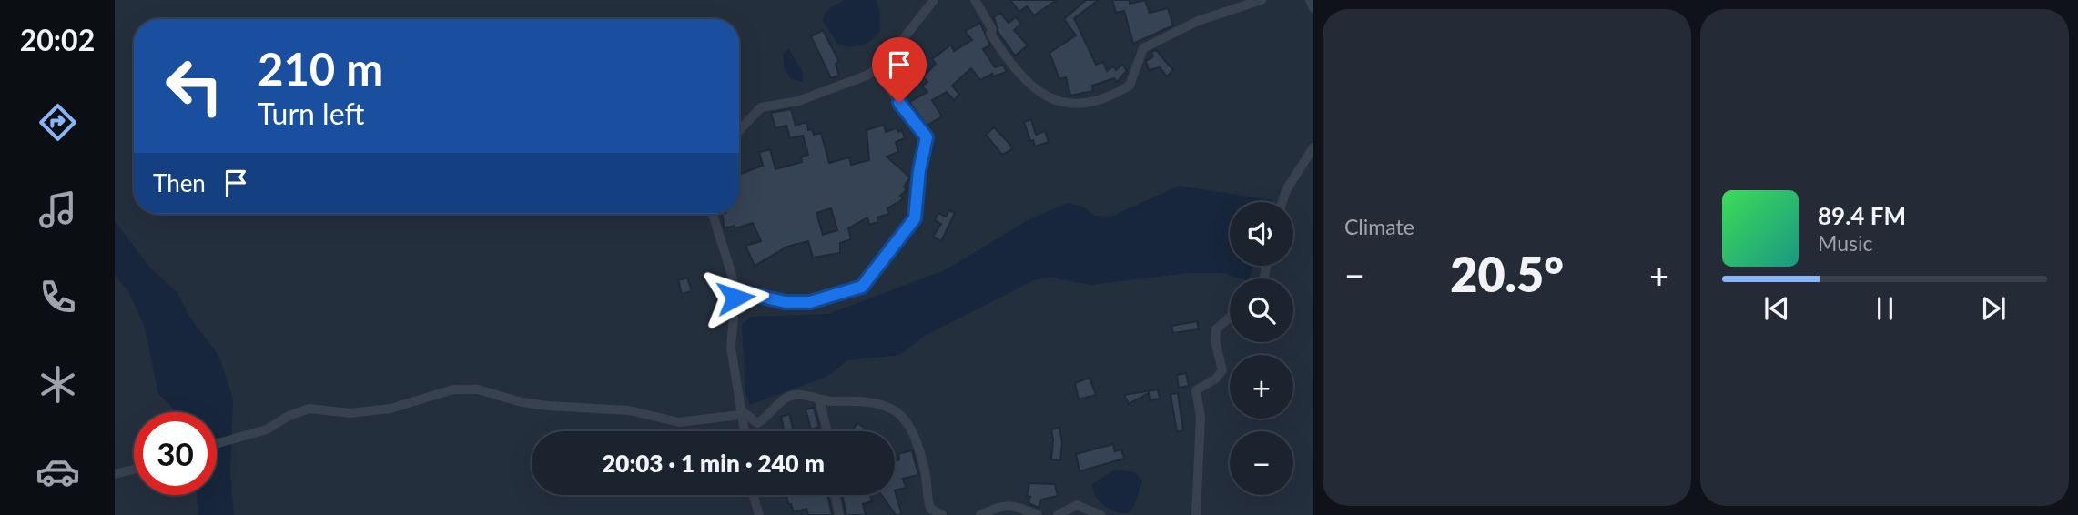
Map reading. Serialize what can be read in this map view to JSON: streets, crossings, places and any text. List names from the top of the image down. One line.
{"page":{"tabs":"20:02","tile":"Climate","turn":["210 m","Turn left"],"then":"Then","song":["89.4 FM","Music"],"map_buttons":["+","−"],"heat":["−","20.5°","+"],"limit":"30","trip":"20:03 · 1 min · 240 m"}}
